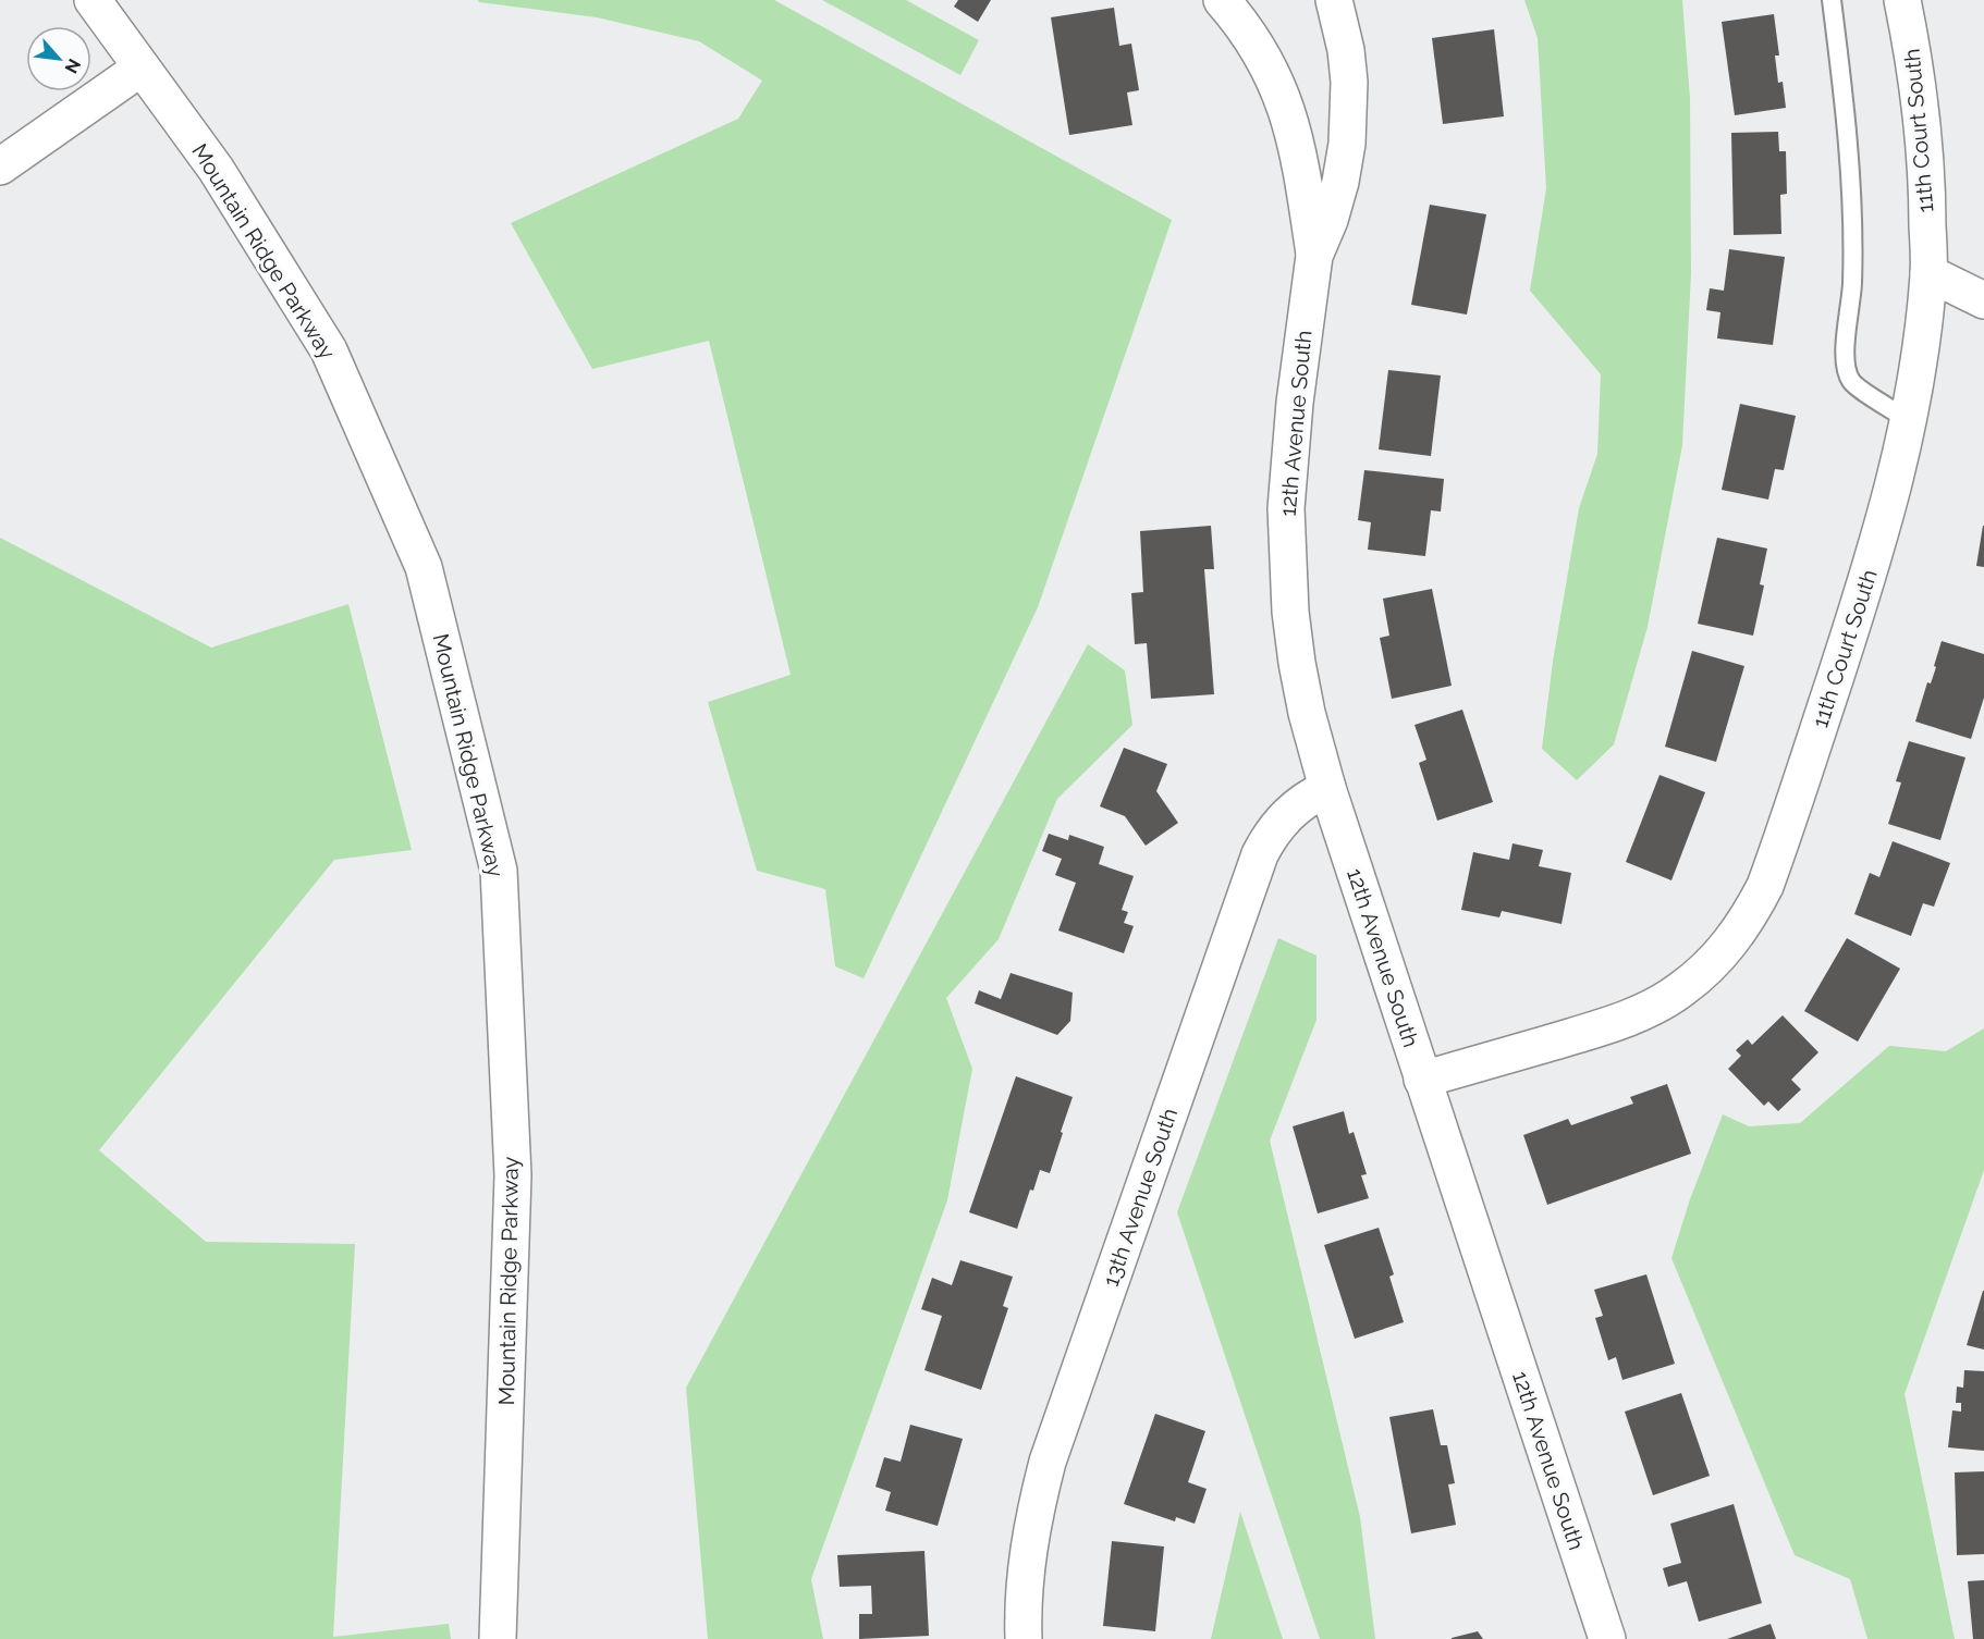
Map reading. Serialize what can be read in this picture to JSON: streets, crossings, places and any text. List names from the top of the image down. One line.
{"streets":{"street":["11th Court South","Mountain Ridge Parkway","12th Avenue South","13th Avenue South"]},"crossings":[["11th Court South","12th Avenue South"],["12th Avenue South","13th Avenue South"]],"north":"bottom right"}
